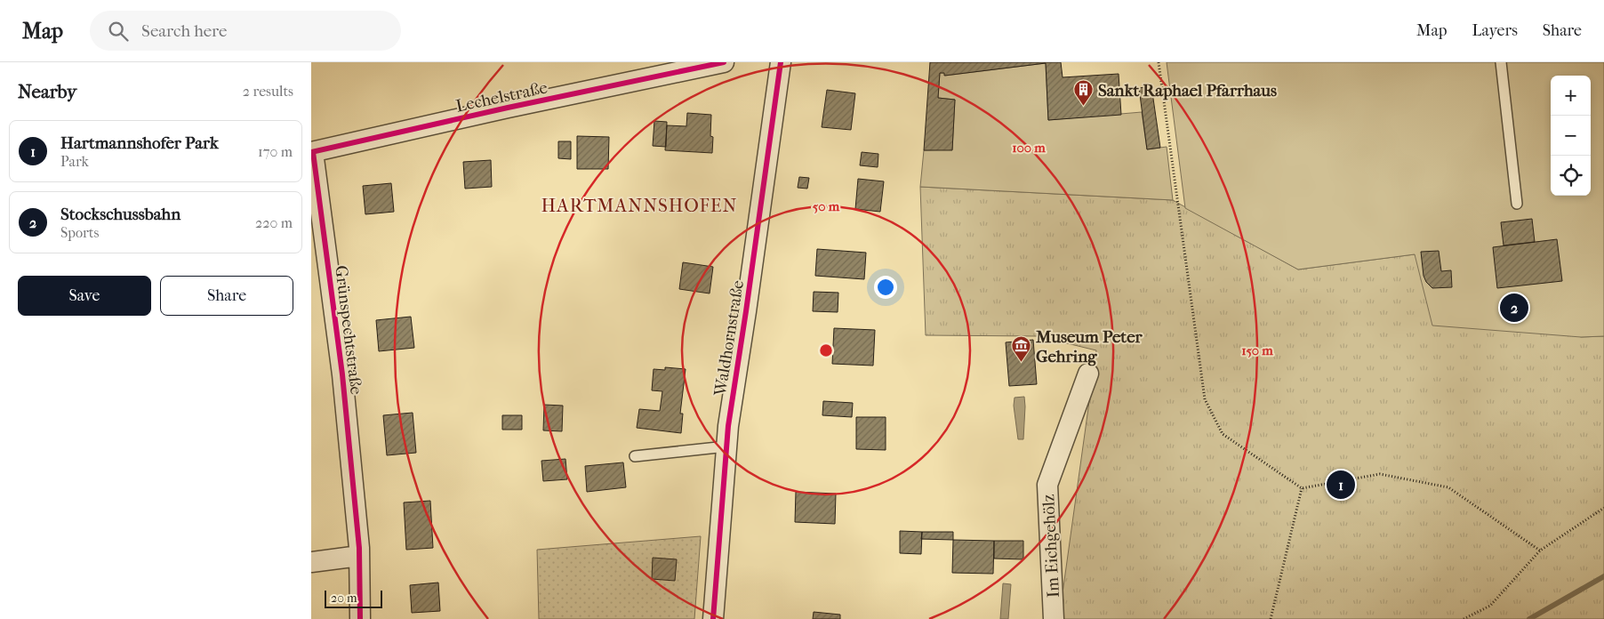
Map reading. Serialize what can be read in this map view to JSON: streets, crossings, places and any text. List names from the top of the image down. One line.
{"streets":{"street":["Lechelstraße","Grünspechtstraße","Waldhornstraße","Im Eichgehölz"]},"crossings":[["Lechelstraße","Grünspechtstraße"]],"districts":["HARTMANNSHOFEN"],"places":{"building":["Sankt Raphael Pfarrhaus"],"museum":["Museum Peter Gehring"]},"scale_bar":"20 m","page":{"header":"Map","search":"Search here","nav":["Map","Layers","Share"],"heading":["Nearby","2 results"],"map_buttons":["+","−"],"list":[{"mark":"1","name":"Hartmannshofer Park","note":"Park","value":"170 m"},{"mark":"2","name":"Stockschussbahn","note":"Sports","value":"220 m"}],"buttons":["Save","Share"],"pins":["2","1"],"scale":"20 m"},"rings":["100 m","50 m","150 m"]}
